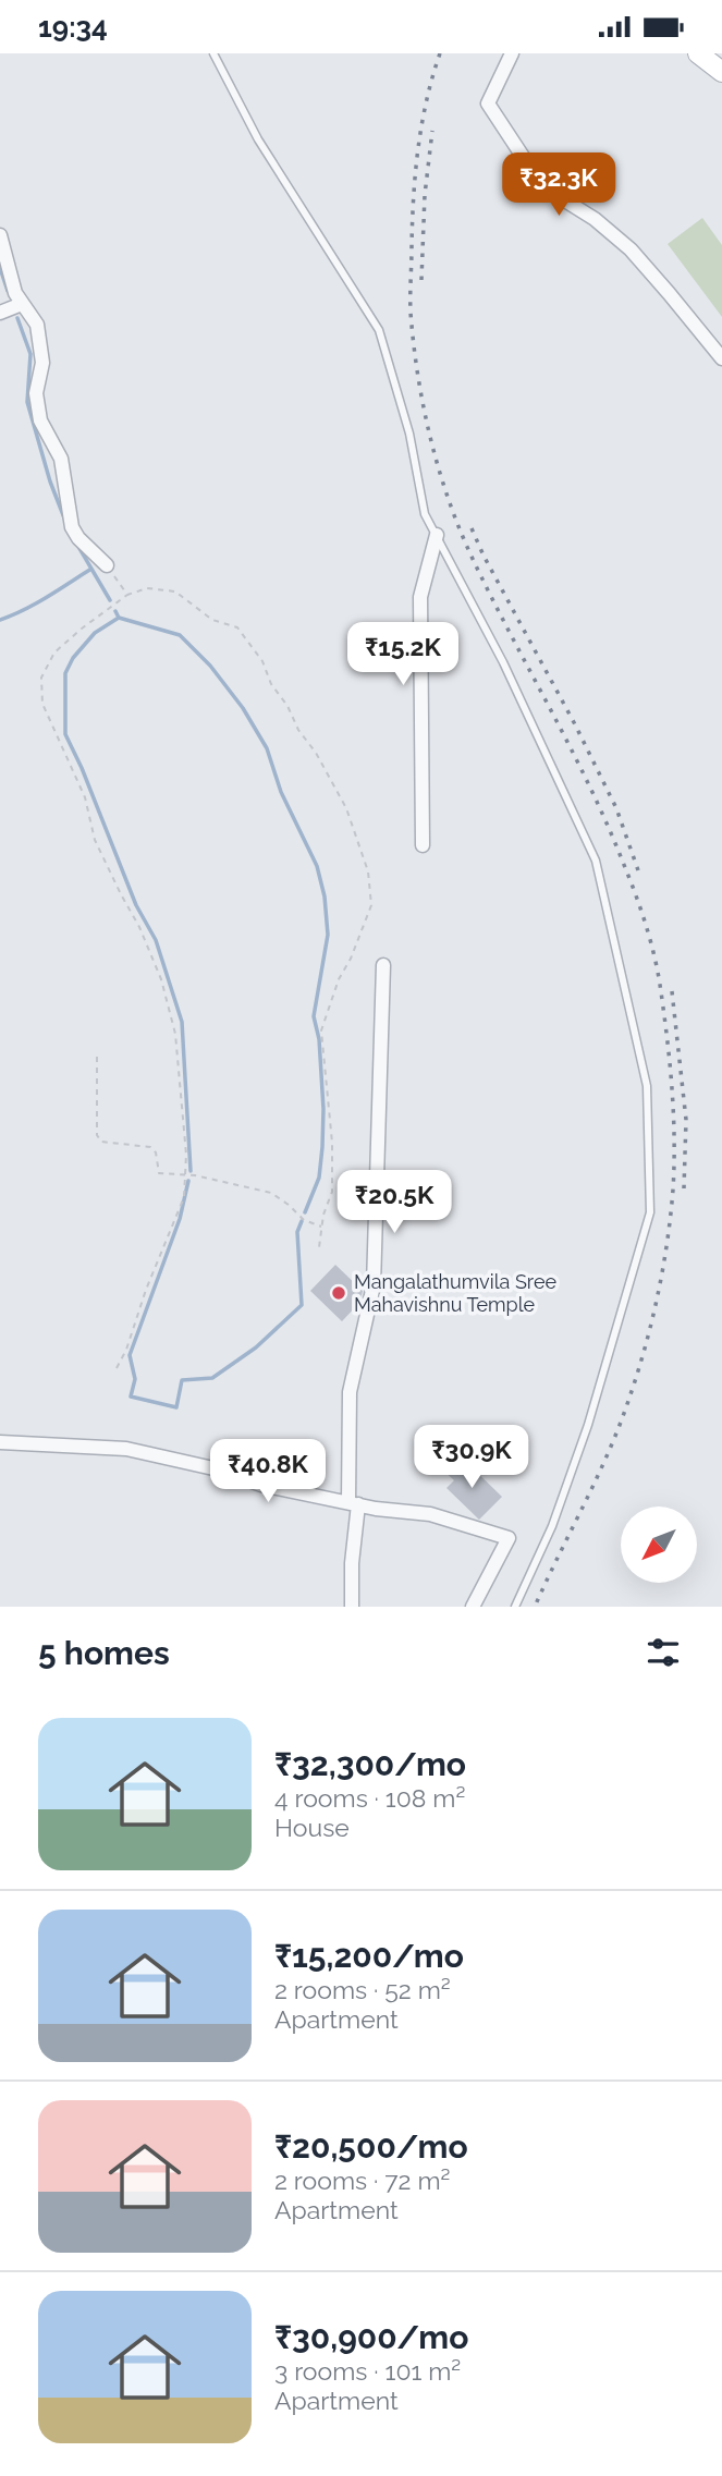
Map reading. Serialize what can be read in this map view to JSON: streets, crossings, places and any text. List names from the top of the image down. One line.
{"places":["Mangalathumvila Sree Mahavishnu Temple"],"north":"bottom left","page":{"status":"19:34","price":["₹32.3K","₹15.2K","₹20.5K","₹30.9K","₹40.8K"],"heading":"5 homes","list":[{"name":"₹32,300/mo","note":"4 rooms · 108 m² · House"},{"name":"₹15,200/mo","note":"2 rooms · 52 m² · Apartment"},{"name":"₹20,500/mo","note":"2 rooms · 72 m² · Apartment"},{"name":"₹30,900/mo","note":"3 rooms · 101 m² · Apartment"}]}}
